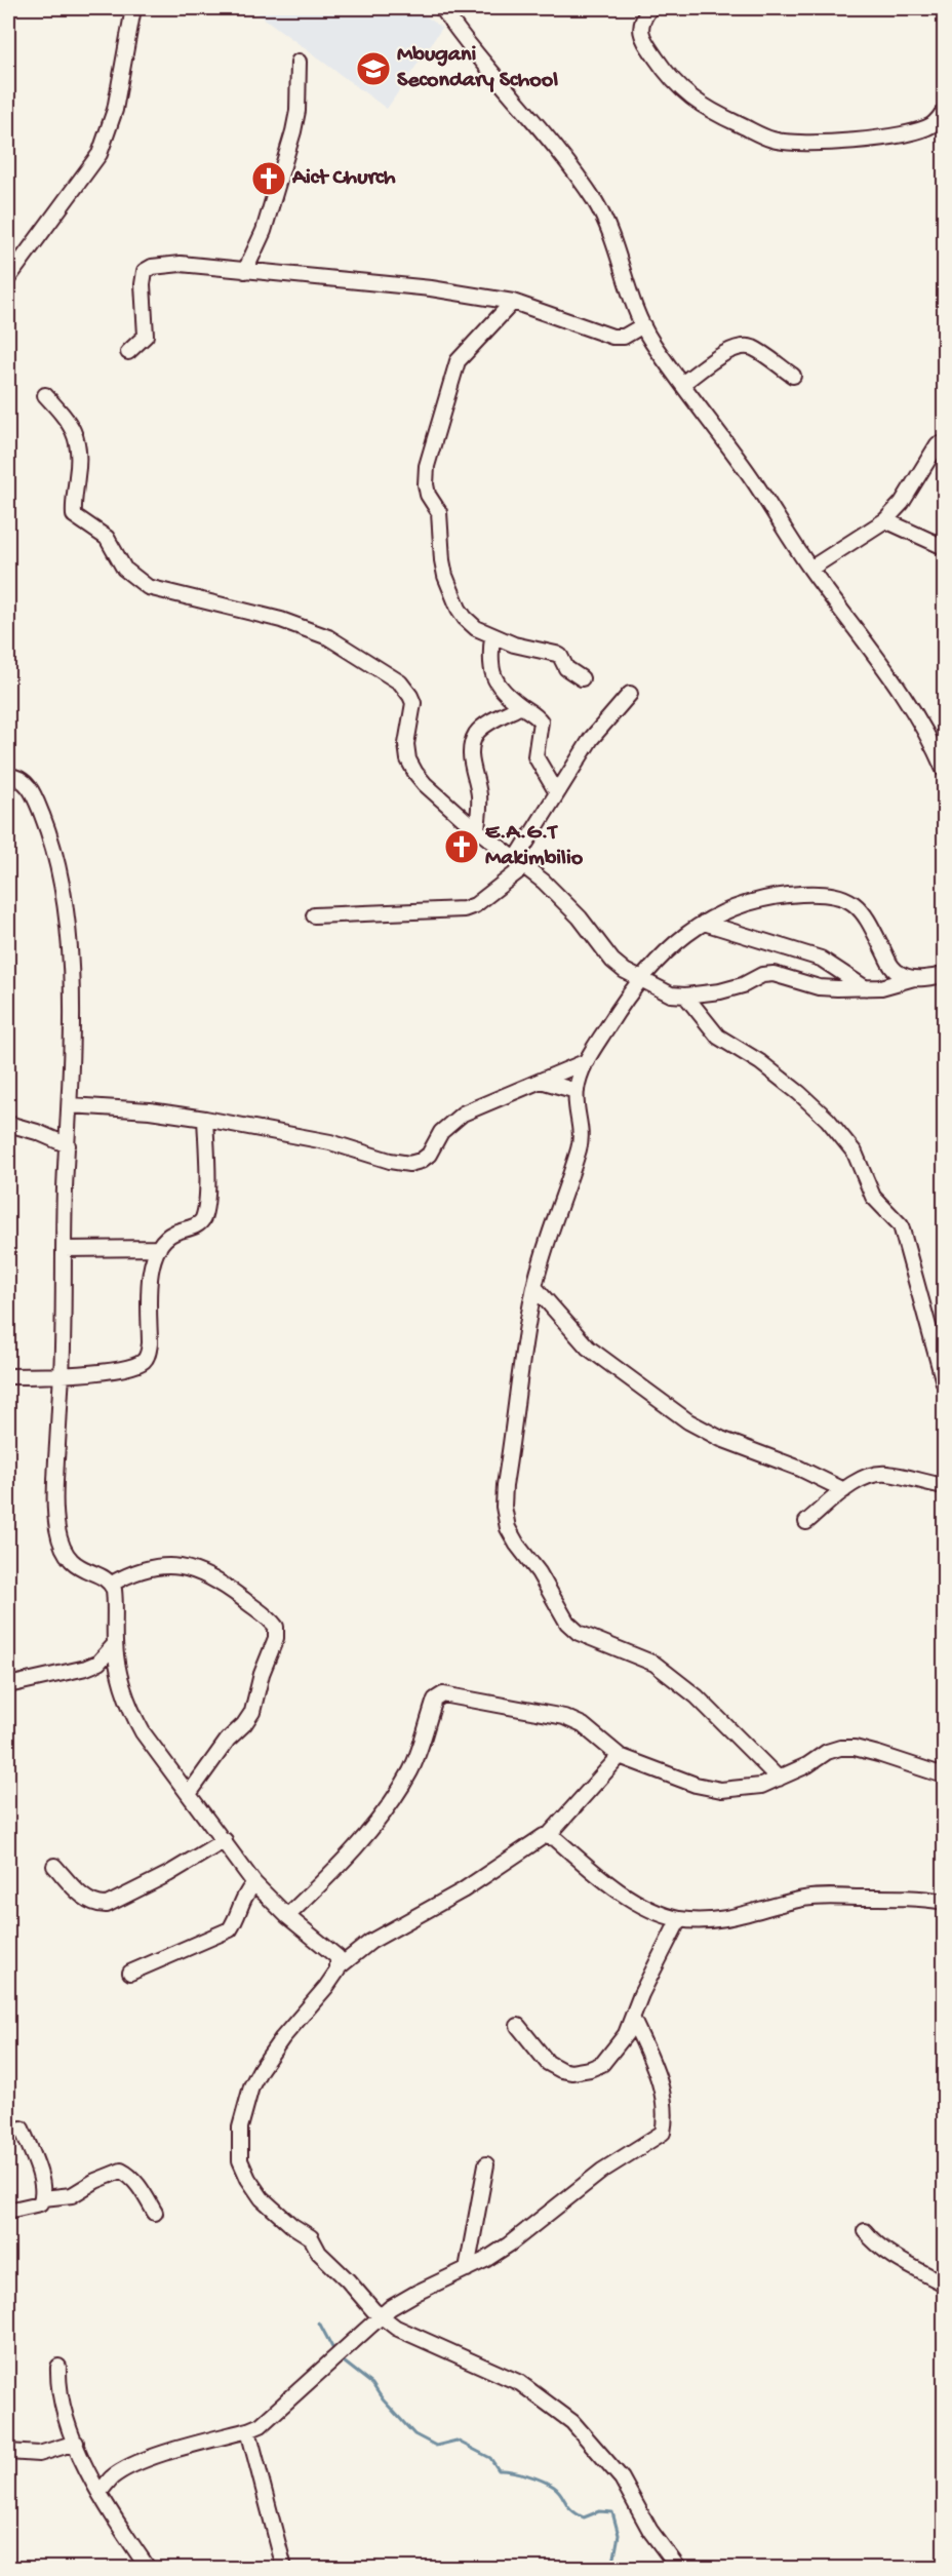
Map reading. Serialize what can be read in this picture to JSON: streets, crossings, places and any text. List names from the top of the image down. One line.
{"places":{"school or university":["Mbugani Secondary School"],"church":["Aict Church","E.A.G.T Makimbilio"]}}
